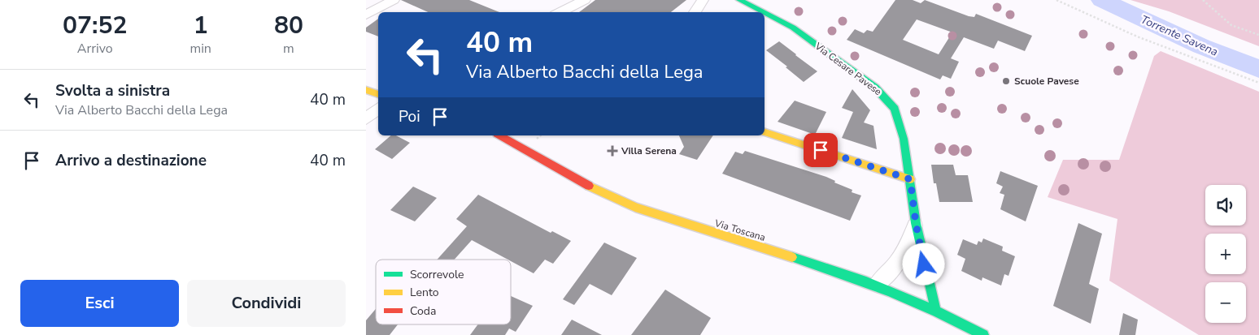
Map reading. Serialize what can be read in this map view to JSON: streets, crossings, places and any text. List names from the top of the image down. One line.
{"streets":{"street":["Via Cesare Pavese","Via Toscana"]},"crossings":[["Via Cesare Pavese","Via Toscana"]],"water":["Torrente Savena"],"places":{"other":["Scuole Pavese"],"health":["Villa Serena"]},"legend":["Scorrevole","Lento","Coda"],"page":{"eta":["07:52","Arrivo","1","min","80","m"],"turn":["40 m","Via Alberto Bacchi della Lega"],"list":[{"name":"Svolta a sinistra","note":"Via Alberto Bacchi della Lega","value":"40 m"},{"name":"Arrivo a destinazione","value":"40 m"}],"then":"Poi","map_buttons":["+","−"],"buttons":["Esci","Condividi"]}}
